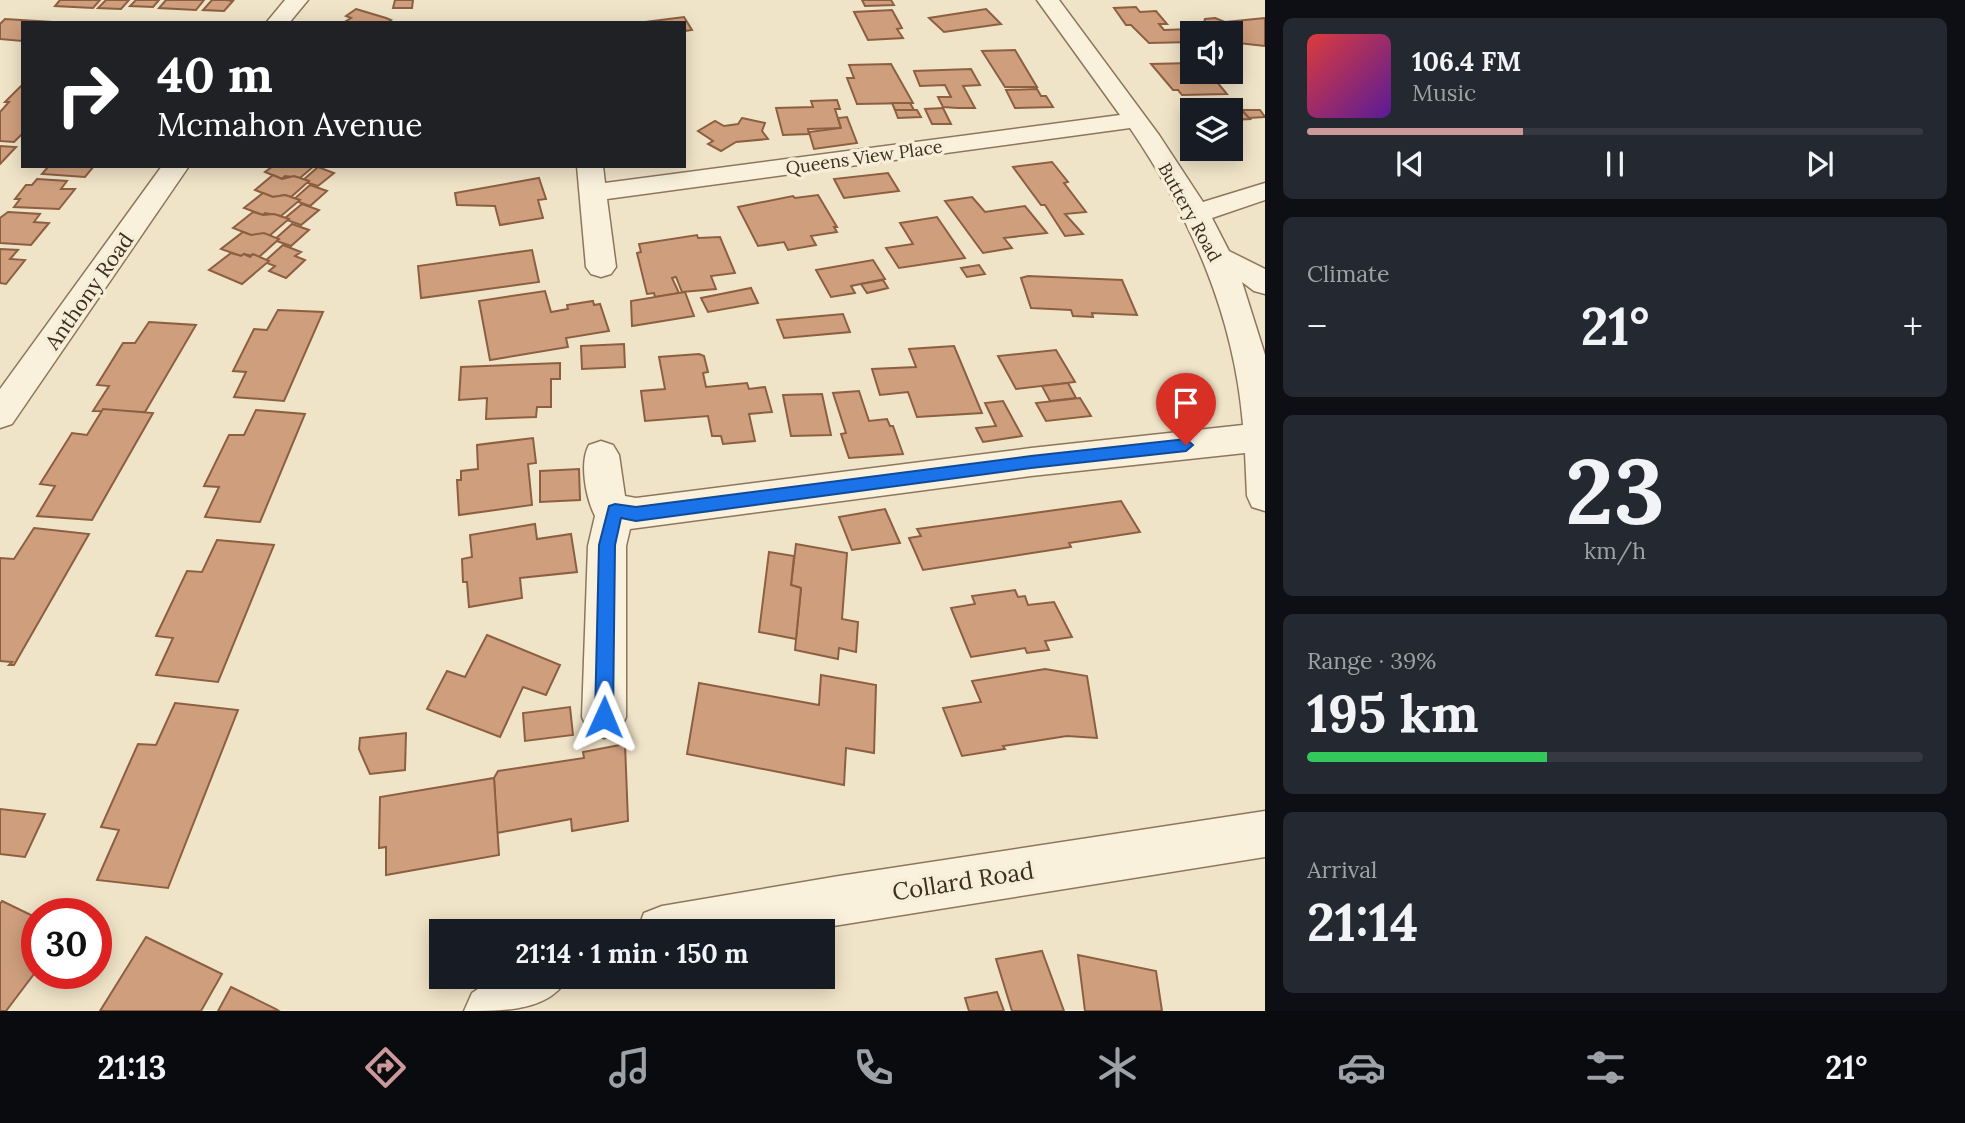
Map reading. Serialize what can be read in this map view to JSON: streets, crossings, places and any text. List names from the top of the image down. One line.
{"streets":{"street":["Queens View Place","Buttery Road","Anthony Road","Collard Road"]},"crossings":[["Queens View Place","Buttery Road"]],"page":{"turn":["40 m","Mcmahon Avenue"],"song":["106.4 FM","Music"],"tile":["Climate",["23","km/h"],["Range · 39%","195 km"],["Arrival","21:14"]],"heat":["−","21°","+"],"limit":"30","trip":"21:14 · 1 min · 150 m","tabs":["21:13","21°"]}}
